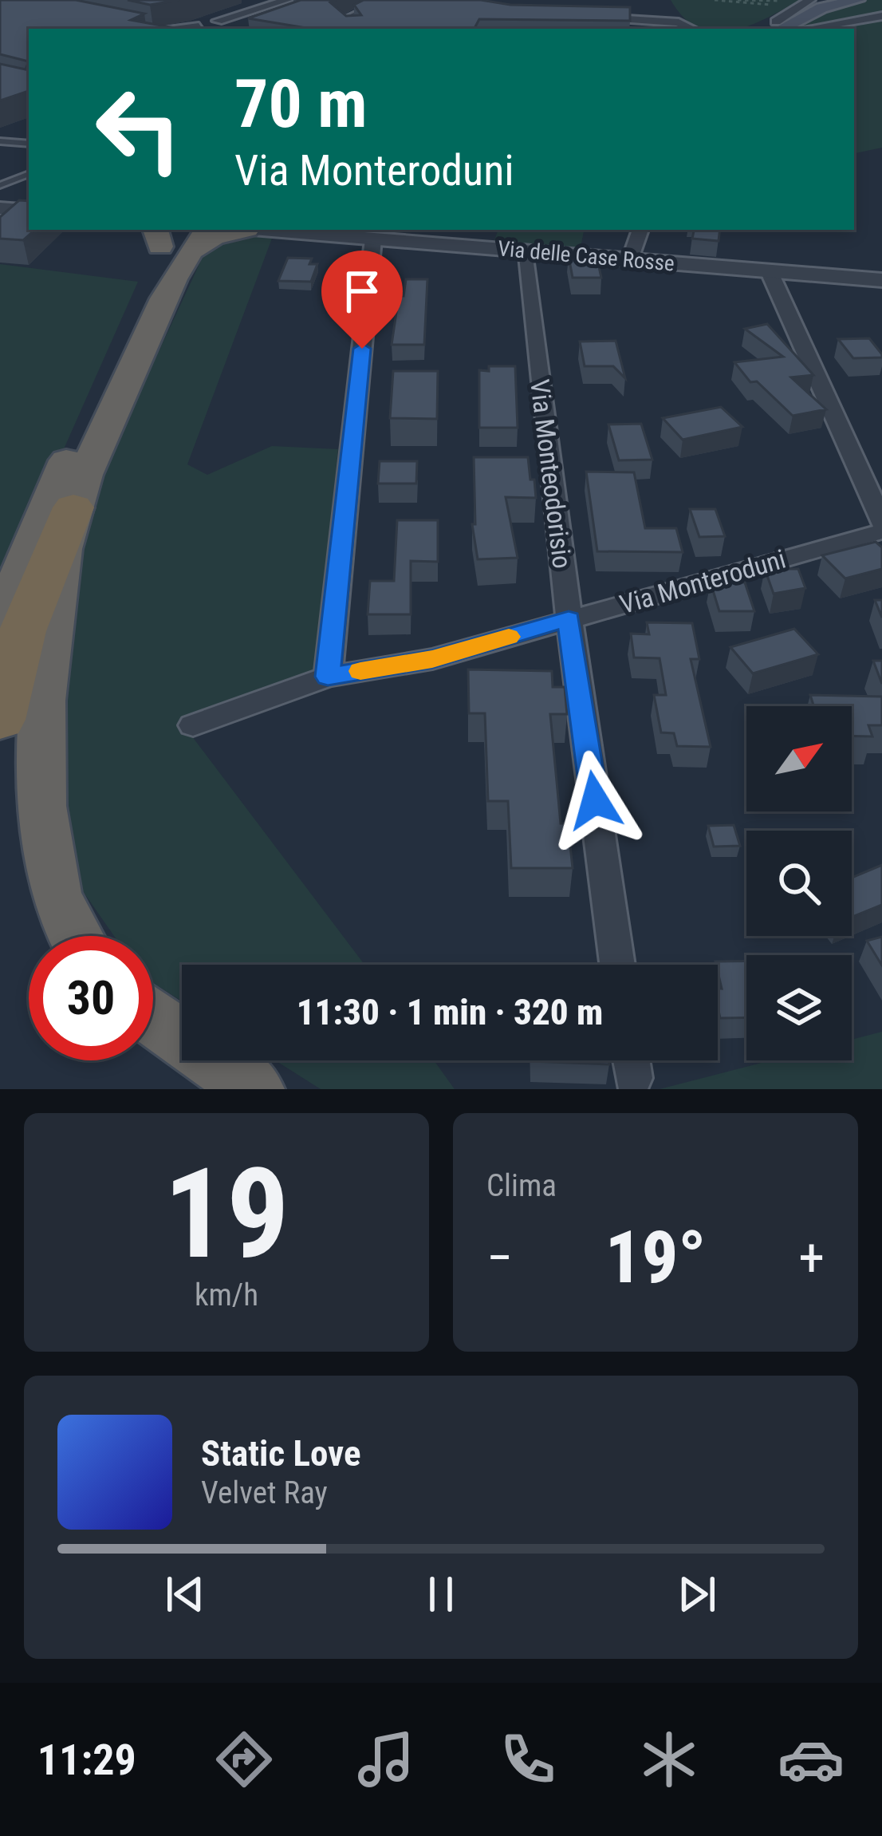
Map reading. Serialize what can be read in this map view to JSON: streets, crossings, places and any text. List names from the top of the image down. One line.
{"streets":{"street":["Via delle Case Rosse","Via Monteodorisio","Via Monteroduni"]},"crossings":[["Via delle Case Rosse","Via Monteodorisio"],["Via Monteodorisio","Via Monteroduni"]],"north":"top right","page":{"turn":["70 m","Via Monteroduni"],"limit":"30","trip":"11:30 · 1 min · 320 m","tile":[["19","km/h"],"Clima"],"heat":["−","19°","+"],"song":["Static Love","Velvet Ray"],"tabs":"11:29"}}
